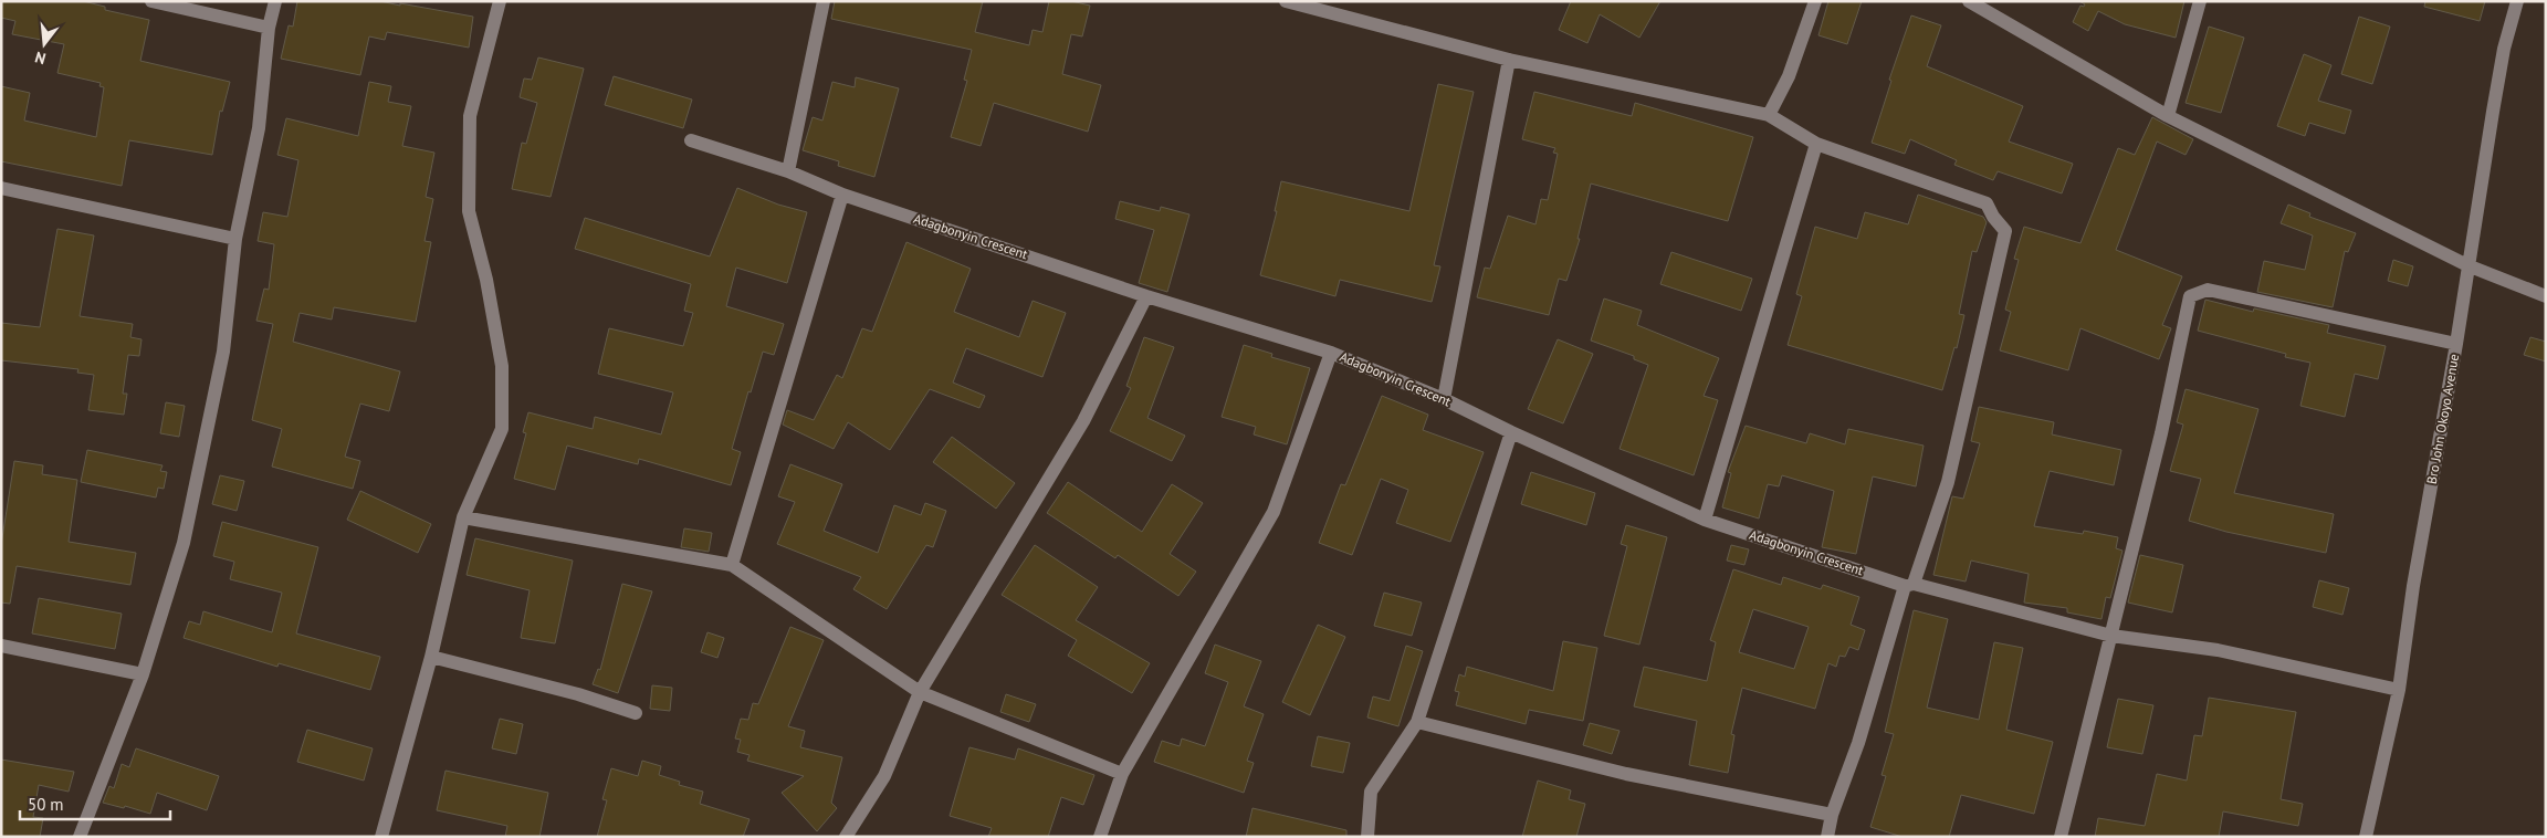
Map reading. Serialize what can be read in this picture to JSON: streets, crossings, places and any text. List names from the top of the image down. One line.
{"streets":{"street":["Adagbonyin Crescent","Bro John Okoyo Avenue"]},"crossings":[["Adagbonyin Crescent","Bro John Okoyo Avenue"]],"scale_bar":"50 m","north":"bottom"}
